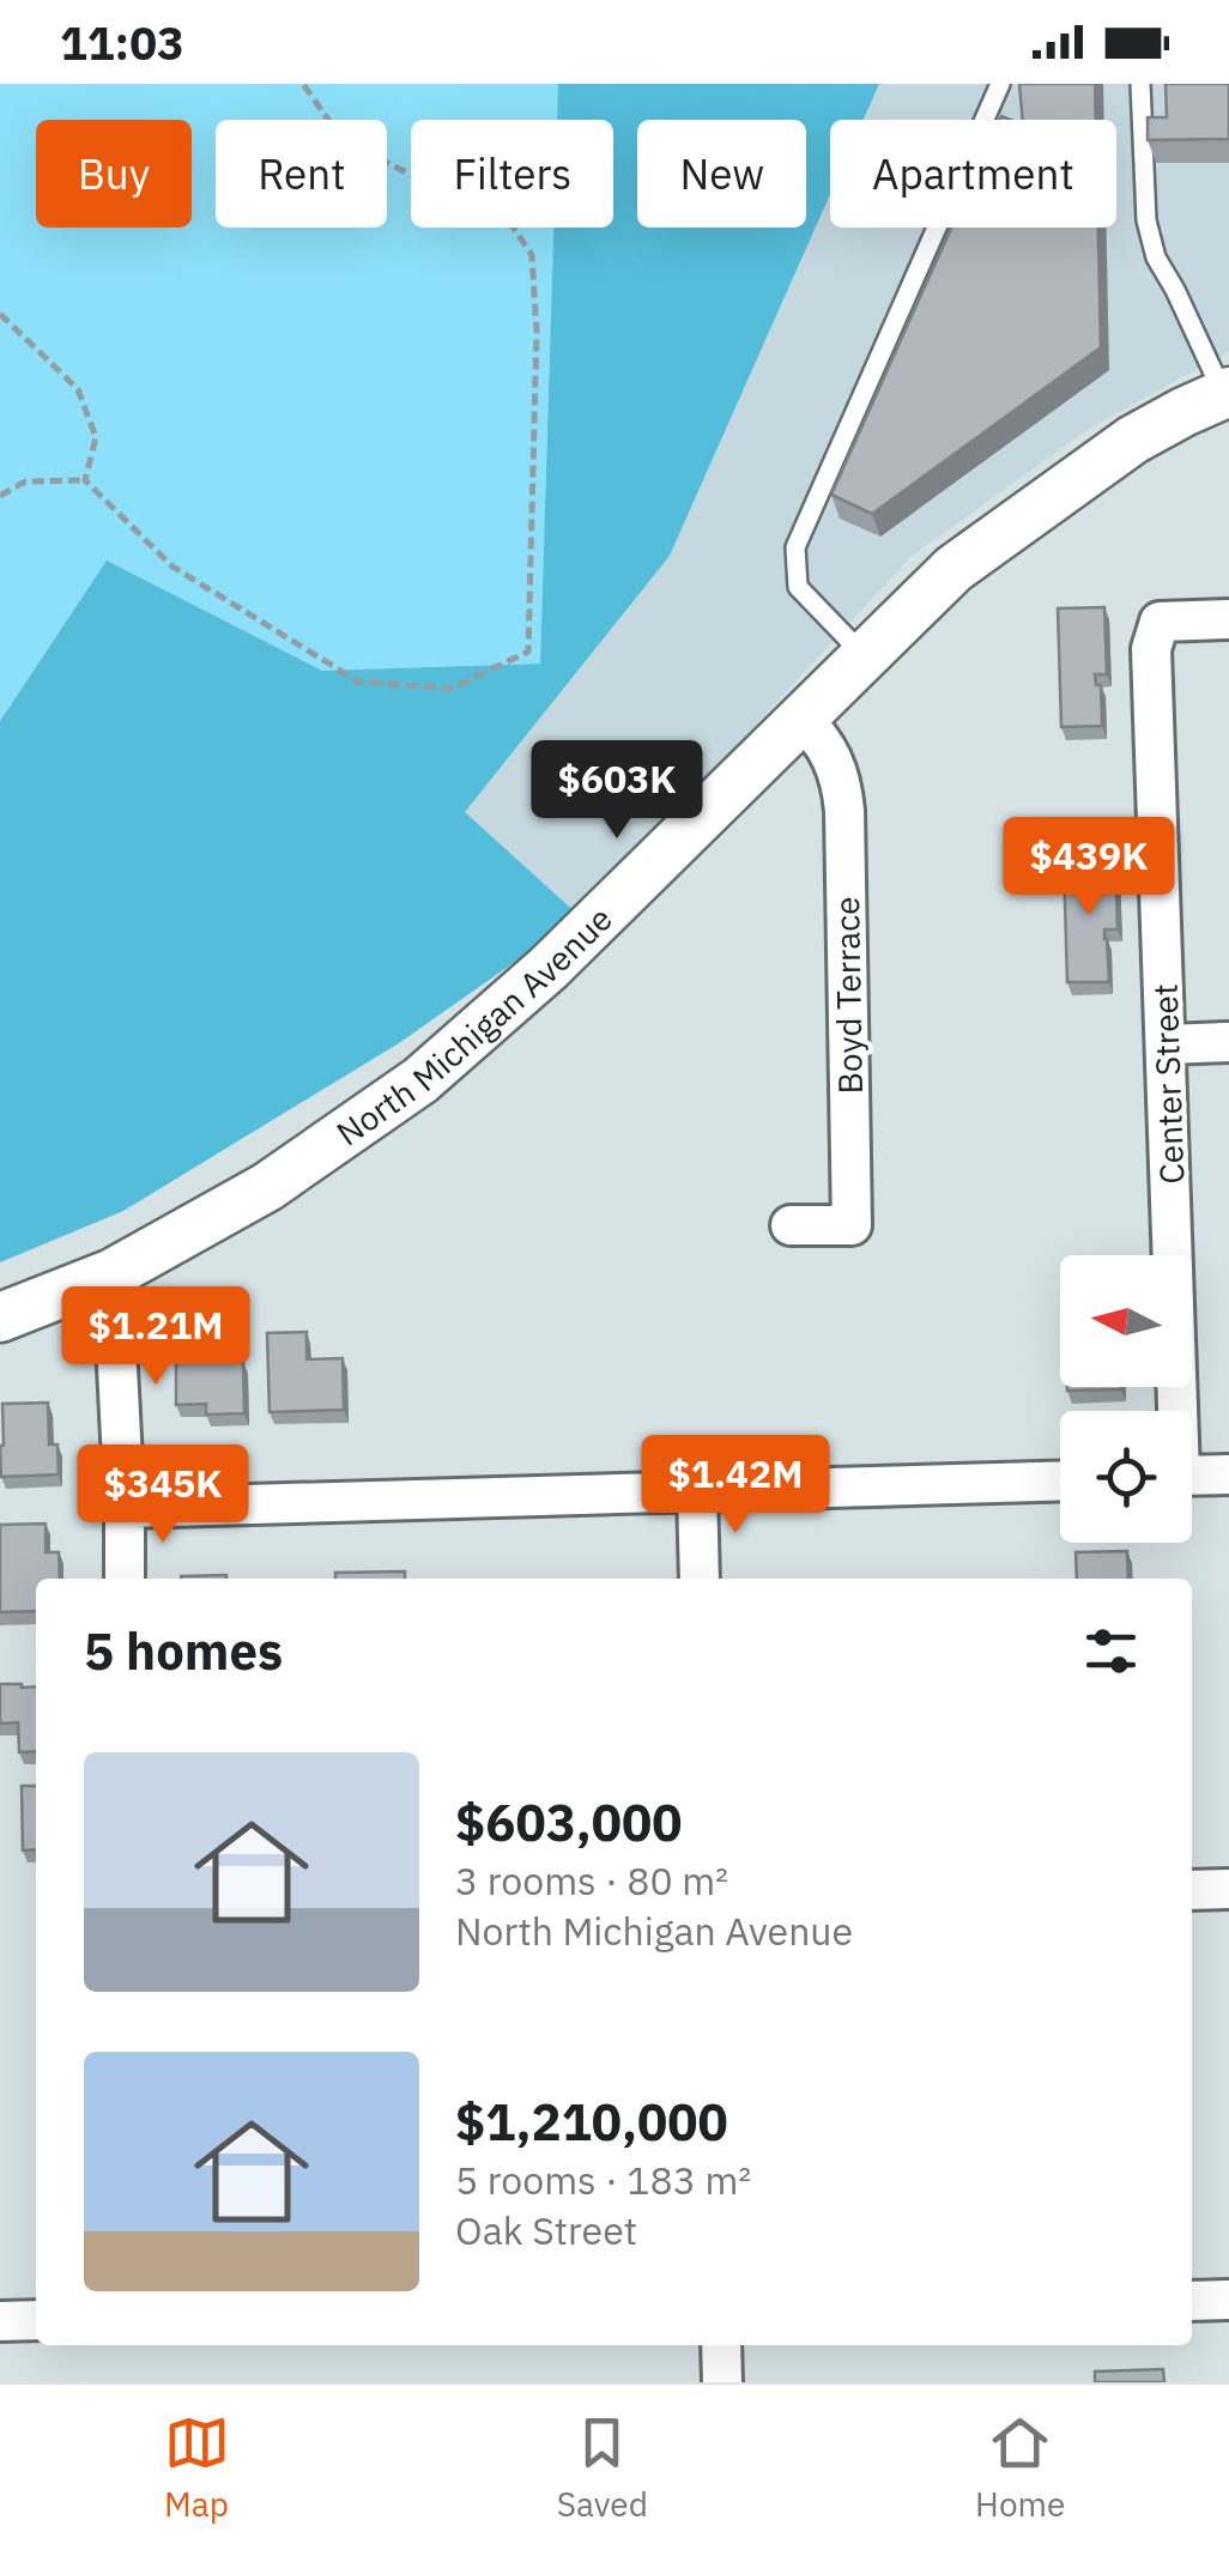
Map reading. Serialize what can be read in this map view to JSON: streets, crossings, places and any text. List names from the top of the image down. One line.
{"streets":{"street":["Boyd Terrace","North Michigan Avenue","Center Street"]},"crossings":[["Boyd Terrace","North Michigan Avenue"]],"north":"left","page":{"status":"11:03","chip":["Buy","Rent","Filters","New","Apartment"],"price":["$603K","$439K","$1.21M","$1.42M","$345K"],"heading":"5 homes","list":[{"name":"$603,000","note":"3 rooms · 80 m² · North Michigan Avenue"},{"name":"$1,210,000","note":"5 rooms · 183 m² · Oak Street"}],"tabs":["Map","Saved","Home"]}}
